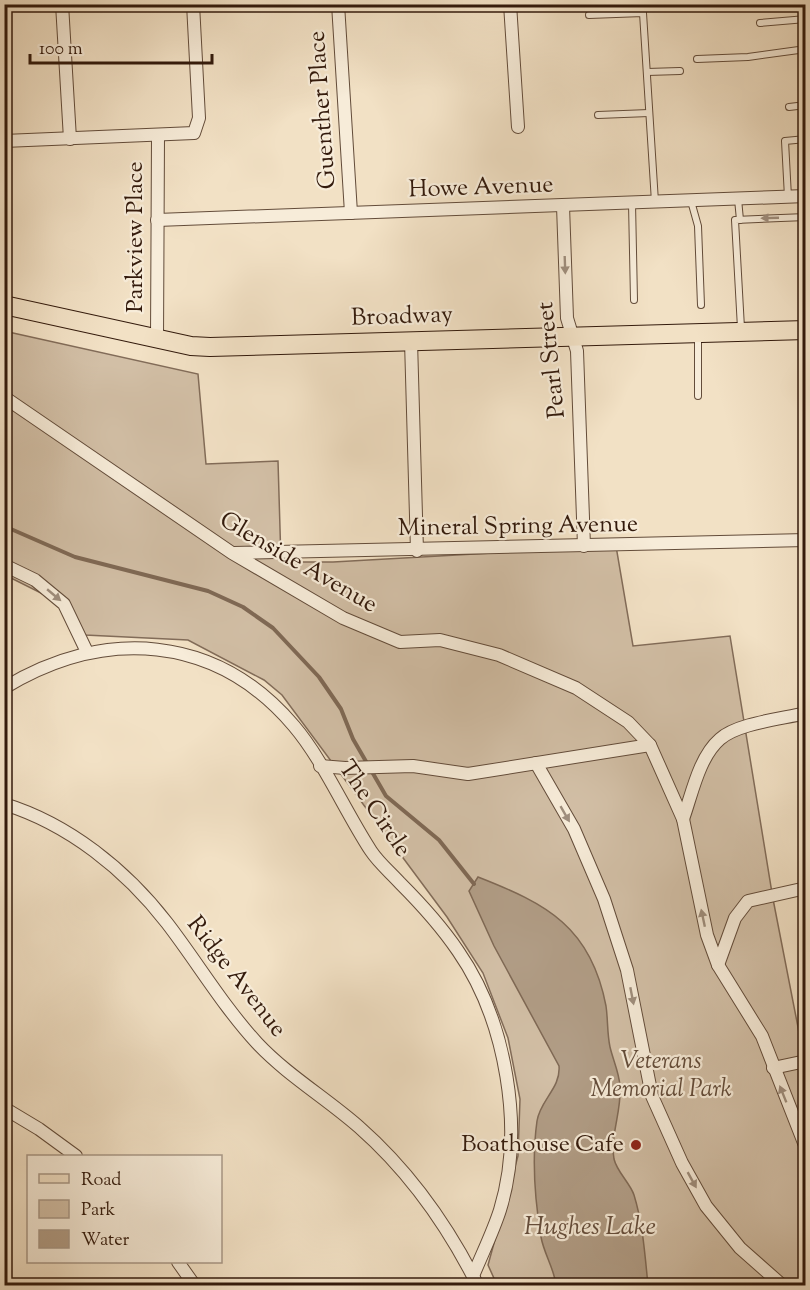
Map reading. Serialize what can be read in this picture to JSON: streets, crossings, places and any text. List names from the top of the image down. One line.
{"streets":{"main road":["Broadway"],"street":["Guenther Place","Howe Avenue","Parkview Place","Pearl Street","Mineral Spring Avenue","Glenside Avenue","The Circle","Ridge Avenue"]},"crossings":[["Guenther Place","Howe Avenue"],["Howe Avenue","Parkview Place"],["Howe Avenue","Pearl Street"],["Parkview Place","Broadway"],["Broadway","Pearl Street"],["Pearl Street","Mineral Spring Avenue"],["Mineral Spring Avenue","Glenside Avenue"],["The Circle","Ridge Avenue"]],"one_way":["Pearl Street"],"water":["Hughes Lake"],"parks":["Veterans Memorial Park"],"places":["Boathouse Cafe"],"legend":["Road","Park","Water"],"scale_bar":"100 m"}
